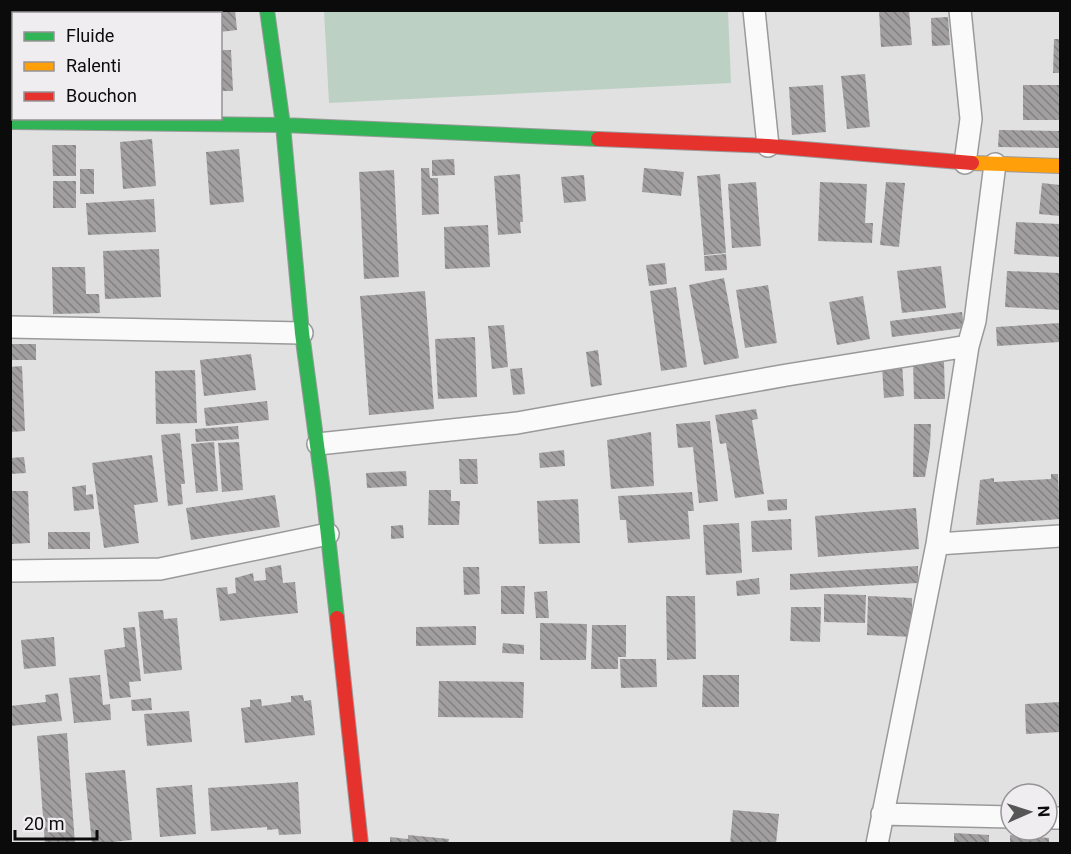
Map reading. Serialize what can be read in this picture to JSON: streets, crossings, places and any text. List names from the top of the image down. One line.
{"legend":["Fluide","Ralenti","Bouchon"],"scale_bar":"20 m","north":"right"}
